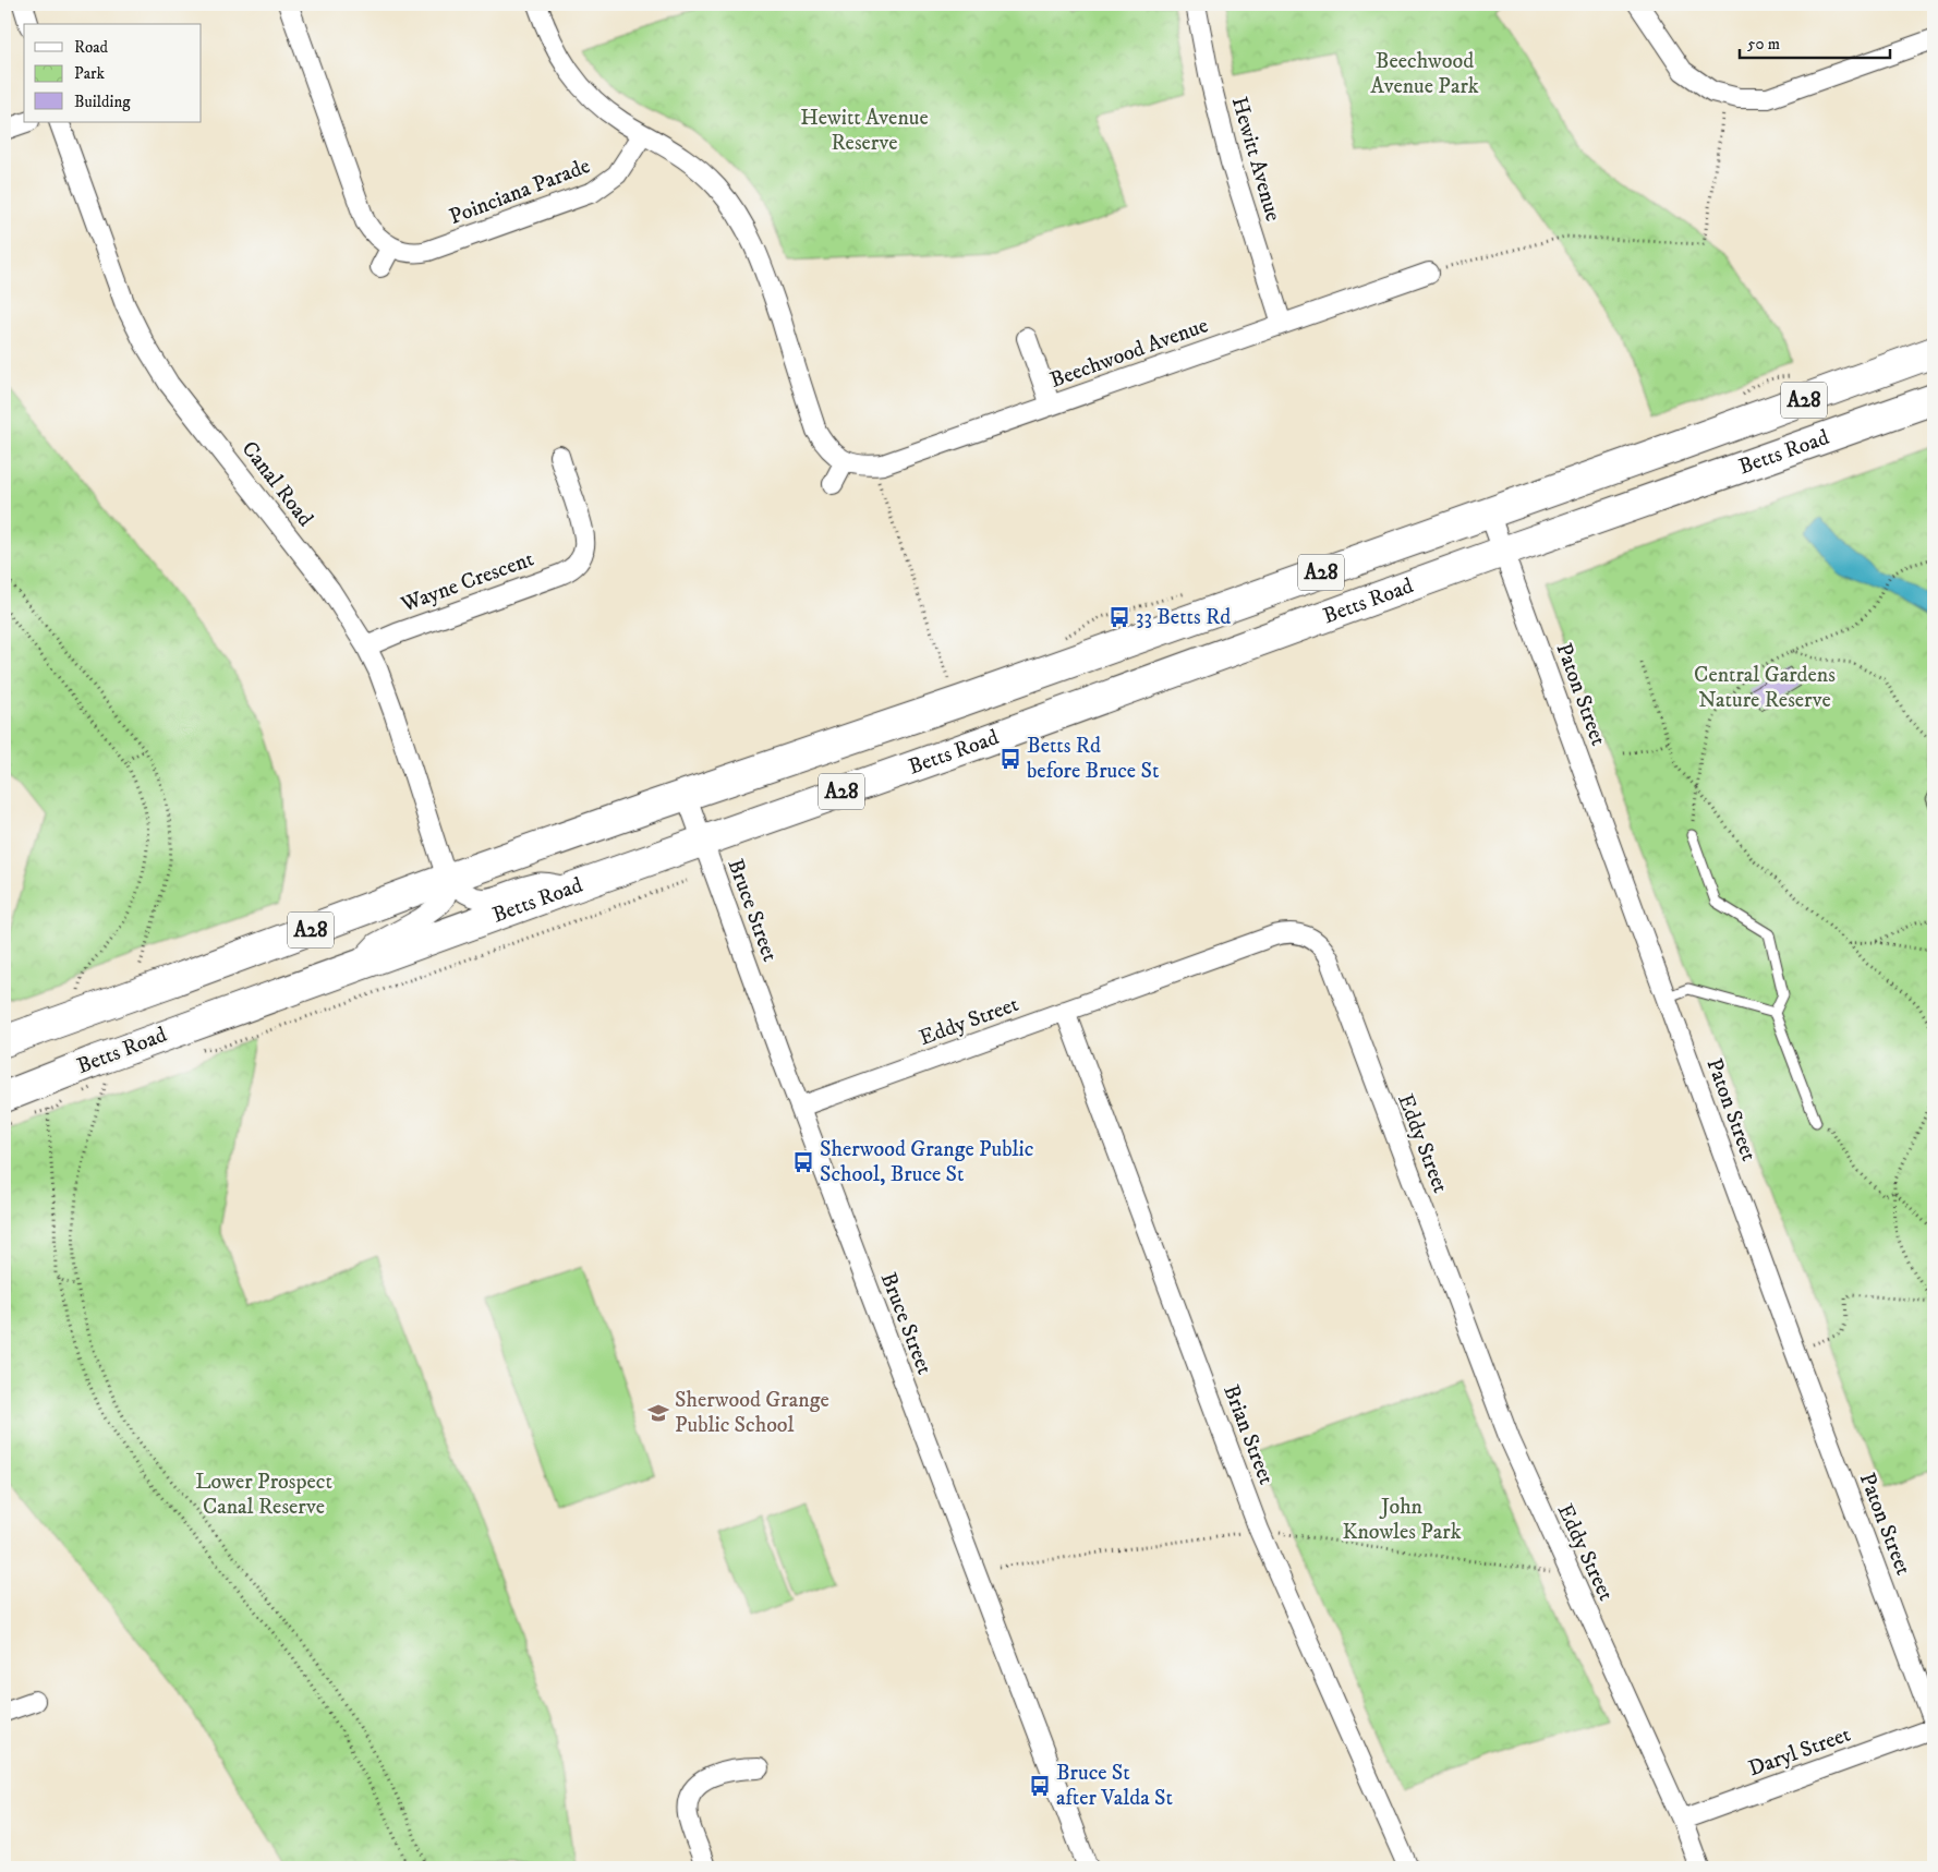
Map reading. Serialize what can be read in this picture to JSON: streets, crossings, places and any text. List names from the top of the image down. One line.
{"streets":{"highway":["A28","Betts Road"],"street":["Hewitt Avenue","Poinciana Parade","Beechwood Avenue","Canal Road","Wayne Crescent","Paton Street","Bruce Street","Eddy Street","Brian Street","Daryl Street"]},"crossings":[["Hewitt Avenue","Beechwood Avenue"],["Poinciana Parade","Beechwood Avenue"],["Betts Road","Canal Road"],["Betts Road","Paton Street"],["Betts Road","Bruce Street"],["Canal Road","Wayne Crescent"],["Bruce Street","Eddy Street"],["Eddy Street","Brian Street"],["Eddy Street","Daryl Street"]],"parks":["Beechwood Avenue Park","Hewitt Avenue Reserve","Central Gardens Nature Reserve","Lower Prospect Canal Reserve","John Knowles Park"],"places":{"bus stop":["33 Betts Rd","Betts Rd before Bruce St","Sherwood Grange Public School, Bruce St","Bruce St after Valda St"],"school or university":["Sherwood Grange Public School"]},"legend":["Road","Park","Building"],"scale_bar":"50 m"}
